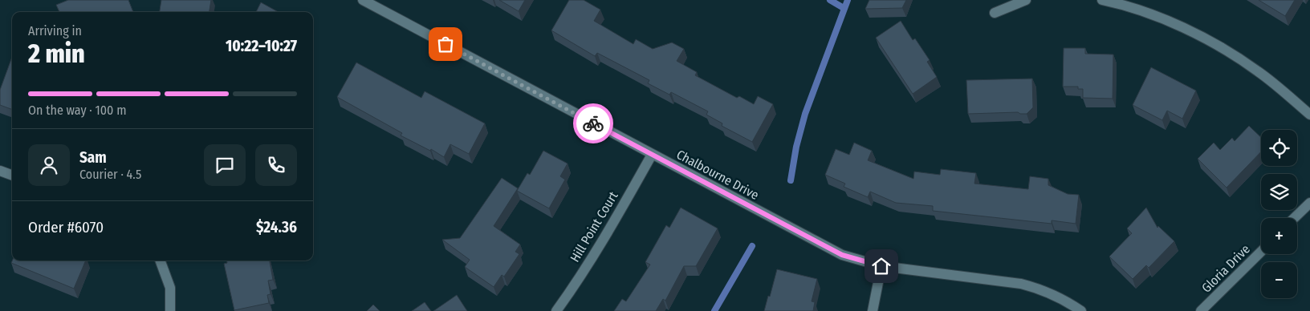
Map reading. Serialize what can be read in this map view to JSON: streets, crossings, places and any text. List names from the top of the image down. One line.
{"streets":{"street":["Chalbourne Drive","Hill Point Court","Gloria Drive"]},"crossings":[["Chalbourne Drive","Hill Point Court"]],"page":{"heading":["2 min","Arriving in","10:22–10:27"],"panel":["Sam","Courier · 4.5","Order #6070","$24.36"],"bar":"On the way · 100 m","map_buttons":["+","−"]}}
